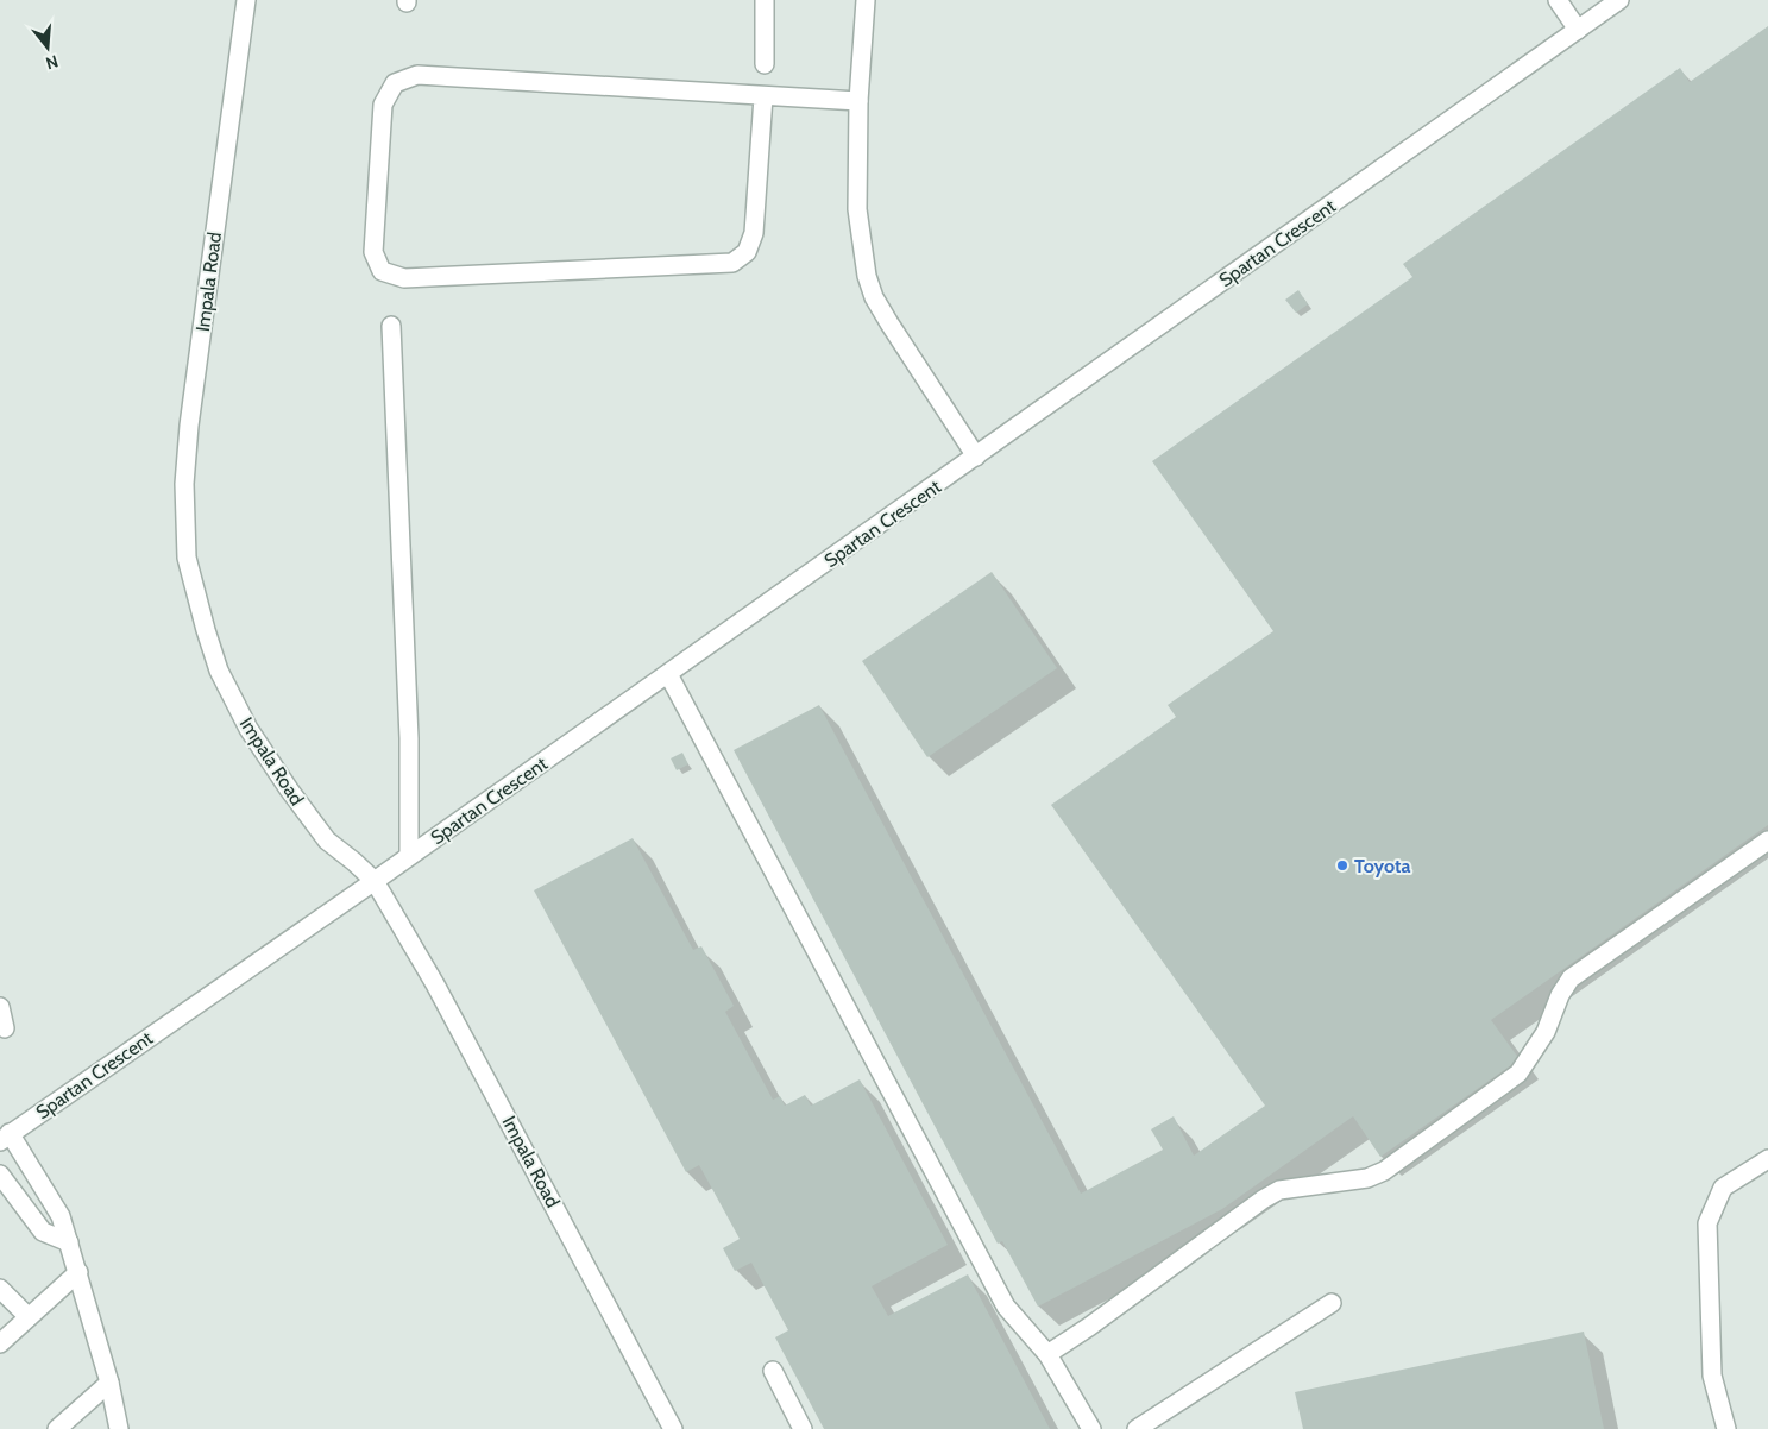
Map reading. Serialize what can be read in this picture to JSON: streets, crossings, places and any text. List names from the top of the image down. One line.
{"streets":{"street":["Spartan Crescent","Impala Road"]},"crossings":[["Spartan Crescent","Impala Road"]],"places":["Toyota"],"north":"bottom"}
